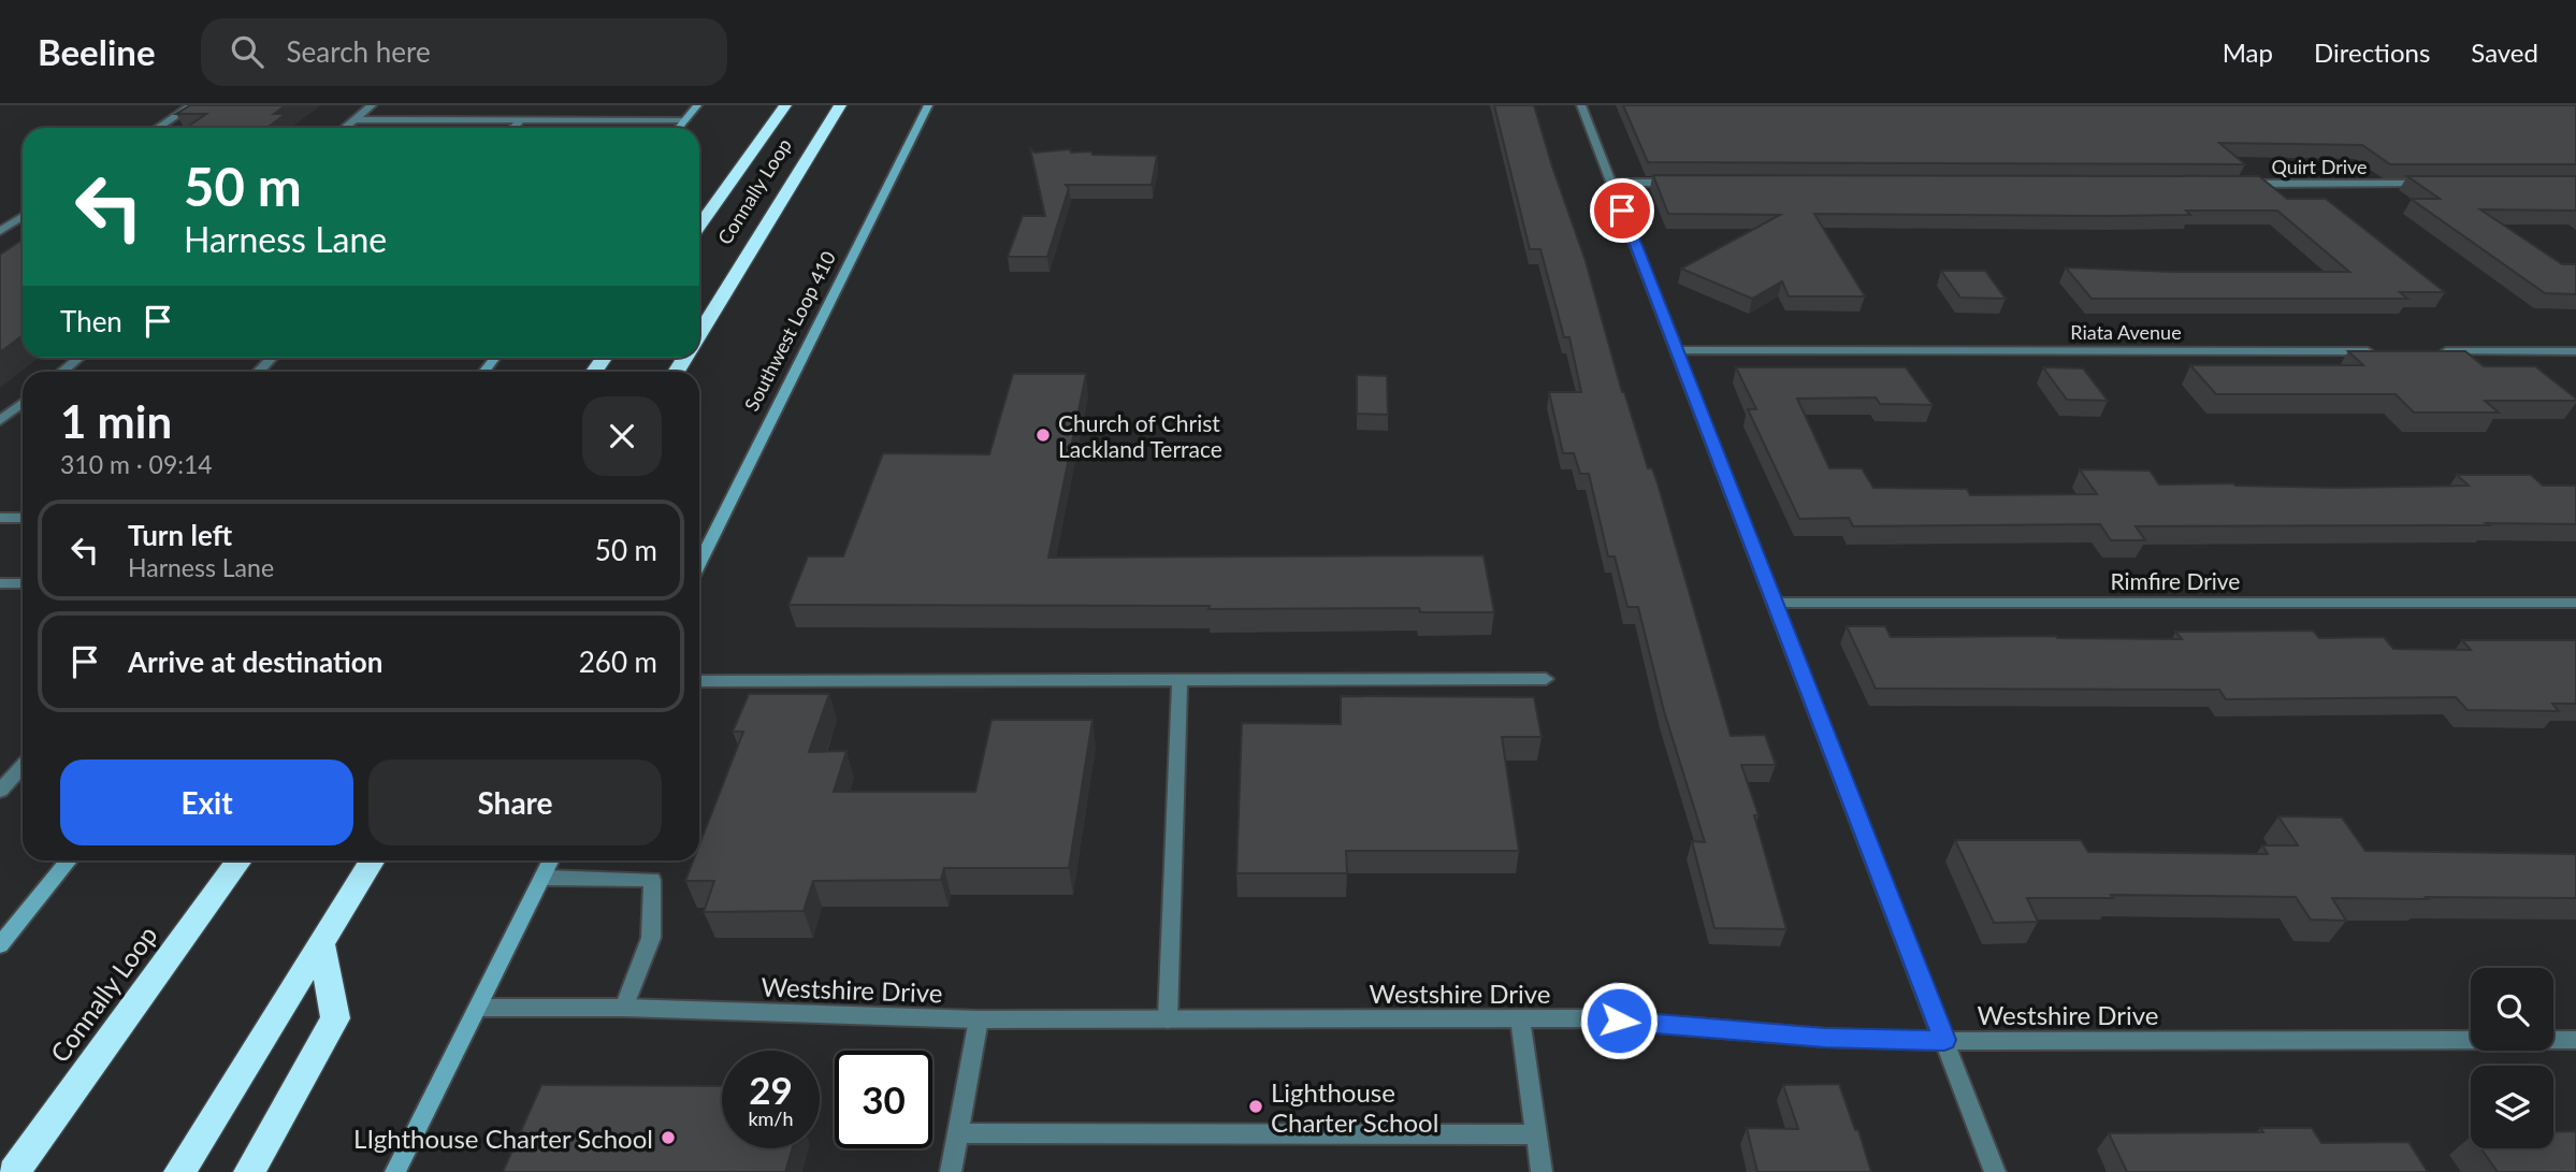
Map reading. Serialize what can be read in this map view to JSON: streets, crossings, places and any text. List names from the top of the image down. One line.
{"streets":{"highway":["Connally Loop"],"main road":["Southwest Loop 410"],"street":["Quirt Drive","Riata Avenue","Rimfire Drive","Westshire Drive"]},"places":["Church of Christ Lackland Terrace","Lighthouse Charter School","LIghthouse Charter School"],"page":{"header":"Beeline","search":"Search here","nav":["Map","Directions","Saved"],"turn":["50 m","Harness Lane"],"then":"Then","heading":["1 min","310 m · 09:14"],"list":[{"name":"Turn left","note":"Harness Lane","value":"50 m"},{"name":"Arrive at destination","value":"260 m"}],"buttons":["Exit","Share"],"speed":"29 km/h","limit":"30"}}
